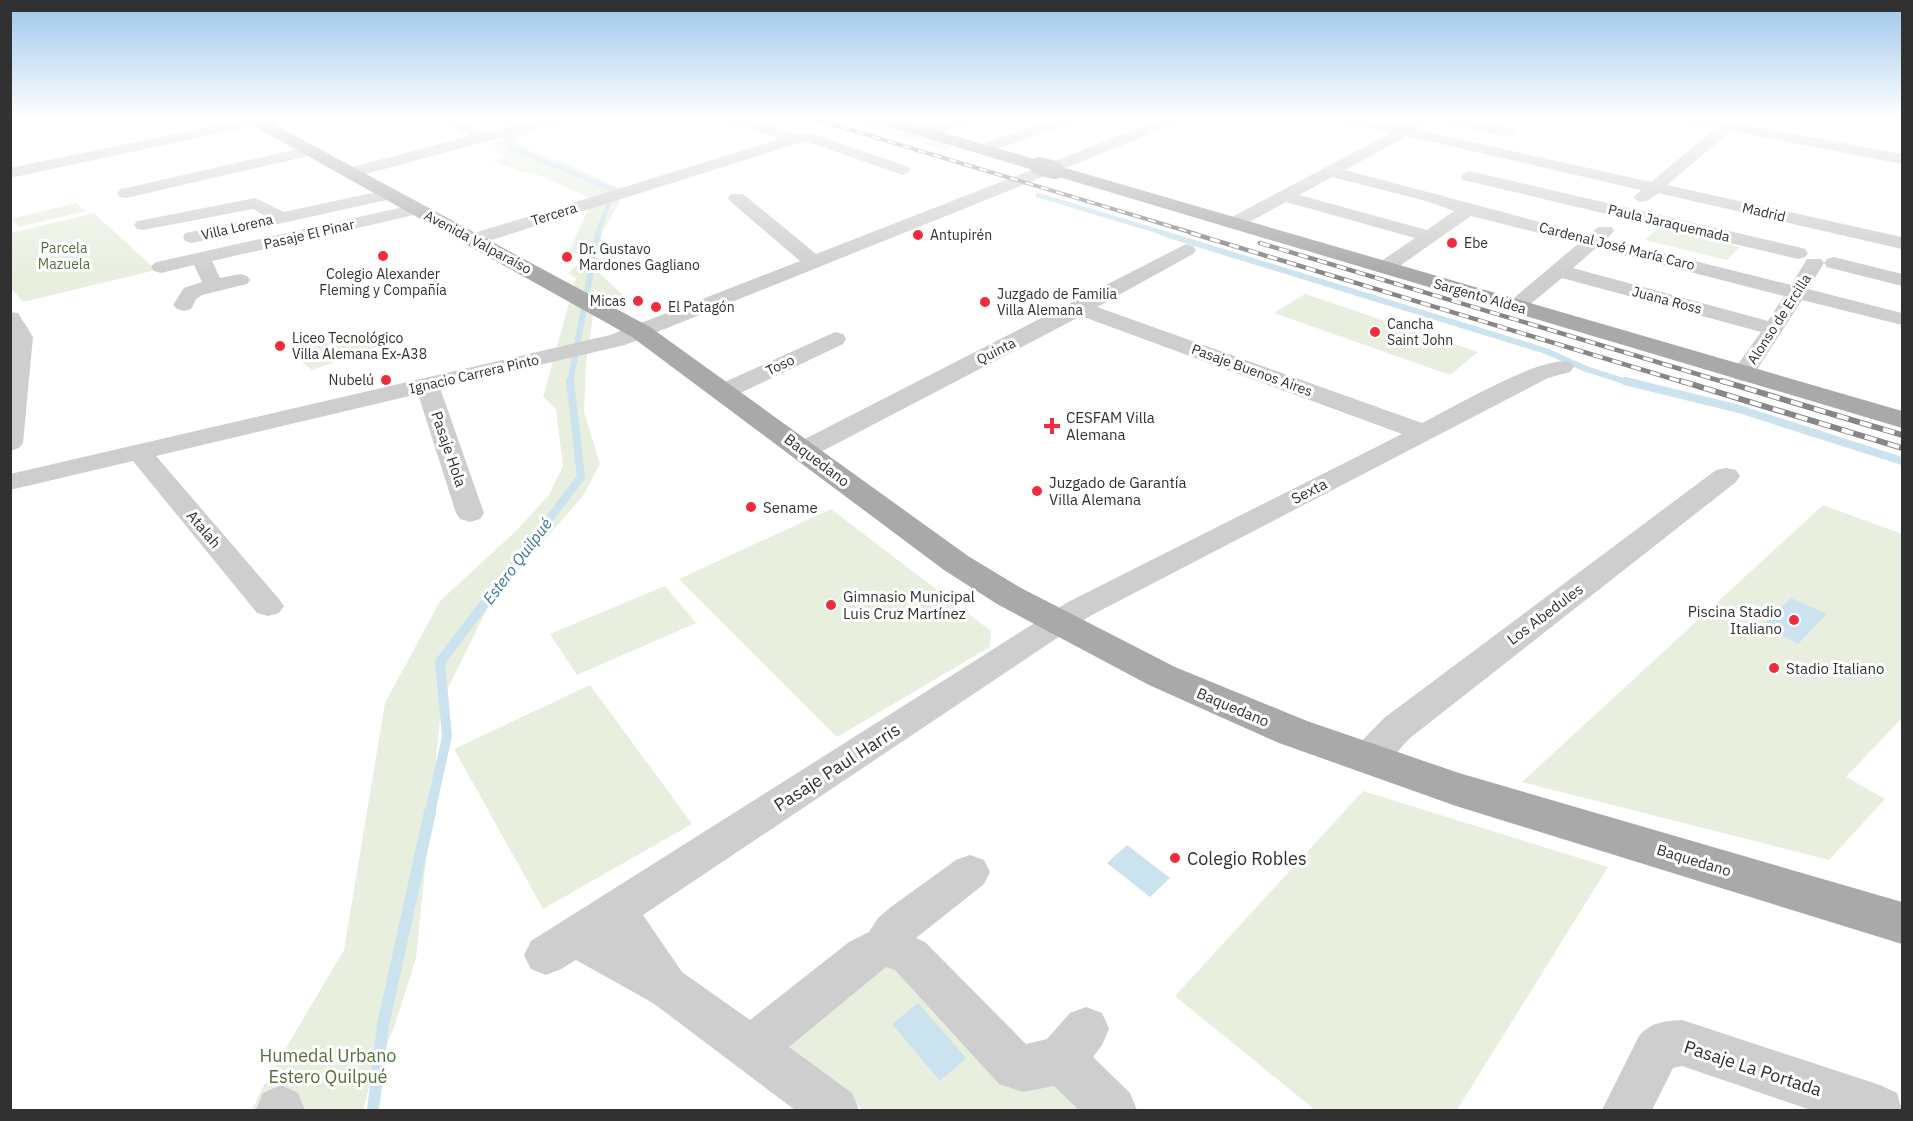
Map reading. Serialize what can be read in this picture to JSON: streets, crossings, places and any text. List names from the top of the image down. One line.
{"streets":{"main road":["Avenida Valparaíso","Sargento Aldea","Baquedano"],"street":["Madrid","Tercera","Paula Jaraquemada","Villa Lorena","Pasaje El Pinar","Cardenal José María Caro","Juana Ross","Alonso de Ercilla","Quinta","Toso","Pasaje Buenos Aires","Ignacio Carrera Pinto","Pasaje Hola","Sexta","Atalah","Los Abedules","Pasaje Paul Harris","Pasaje La Portada"]},"crossings":[["Madrid","Alonso de Ercilla"],["Tercera","Avenida Valparaíso"],["Paula Jaraquemada","Alonso de Ercilla"],["Villa Lorena","Avenida Valparaíso"],["Pasaje El Pinar","Avenida Valparaíso"],["Avenida Valparaíso","Ignacio Carrera Pinto"],["Avenida Valparaíso","Baquedano"],["Cardenal José María Caro","Alonso de Ercilla"],["Sargento Aldea","Alonso de Ercilla"],["Juana Ross","Alonso de Ercilla"],["Quinta","Pasaje Buenos Aires"],["Quinta","Baquedano"],["Toso","Baquedano"],["Pasaje Buenos Aires","Sexta"],["Ignacio Carrera Pinto","Pasaje Hola"],["Ignacio Carrera Pinto","Baquedano"],["Ignacio Carrera Pinto","Atalah"],["Baquedano","Sexta"],["Baquedano","Los Abedules"],["Baquedano","Pasaje Paul Harris"],["Sexta","Pasaje Paul Harris"]],"water":["Estero Quilpué"],"parks":["Parcela Mazuela","Humedal Urbano Estero Quilpué"],"places":{"other":["Antupirén","Ebe","Colegio Alexander Fleming y Compañía","Dr. Gustavo Mardones Gagliano","Micas","Juzgado de Familia Villa Alemana","El Patagón","Cancha Saint John","Liceo Tecnológico Villa Alemana Ex-A38","Nubelú","Juzgado de Garantía Villa Alemana","Sename","Gimnasio Municipal Luis Cruz Martínez","Piscina Stadio Italiano","Stadio Italiano","Colegio Robles"],"health":["CESFAM Villa Alemana"]}}
